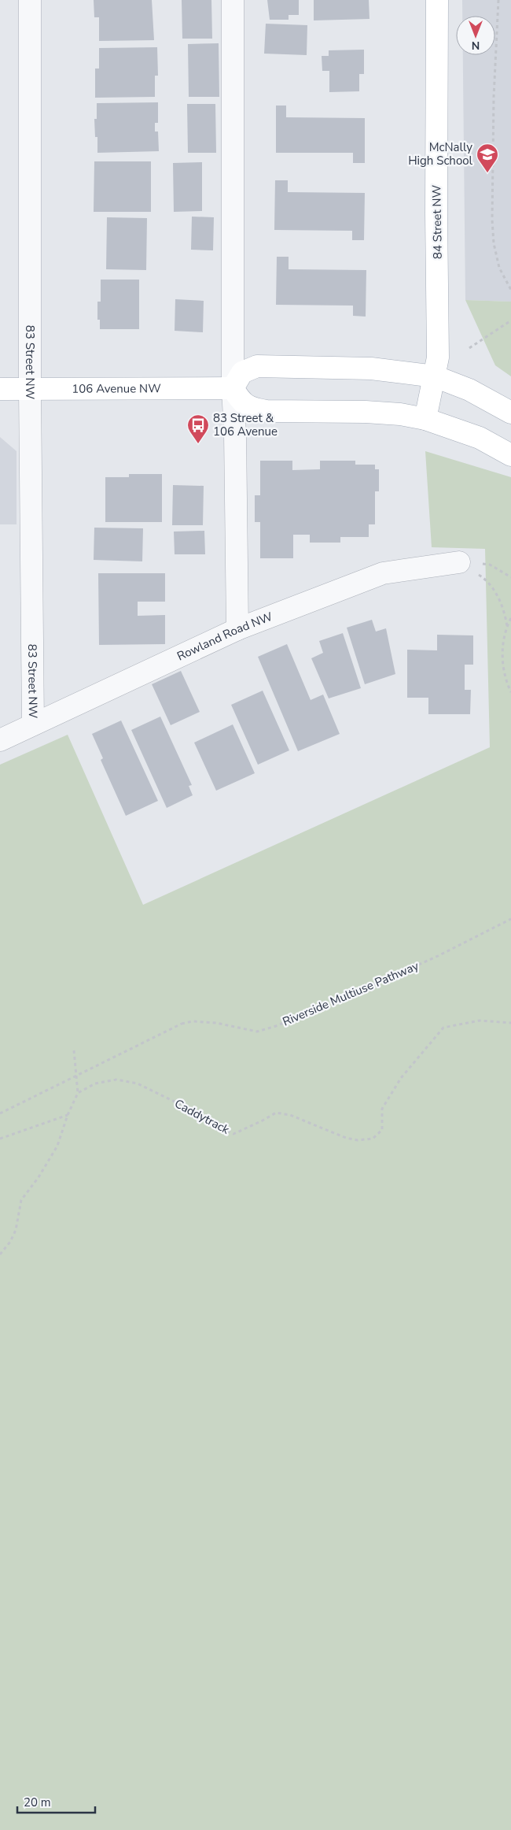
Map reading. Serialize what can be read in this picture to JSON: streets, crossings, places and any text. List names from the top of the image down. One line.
{"streets":{"main road":["84 Street NW","106 Avenue NW"],"street":["83 Street NW","Rowland Road NW"],"path":["Riverside Multiuse Pathway","Caddytrack"]},"crossings":[["83 Street NW","106 Avenue NW"],["83 Street NW","Rowland Road NW"]],"places":{"school or university":["McNally High School"],"bus stop":["83 Street & 106 Avenue"]},"scale_bar":"20 m","north":"bottom"}
